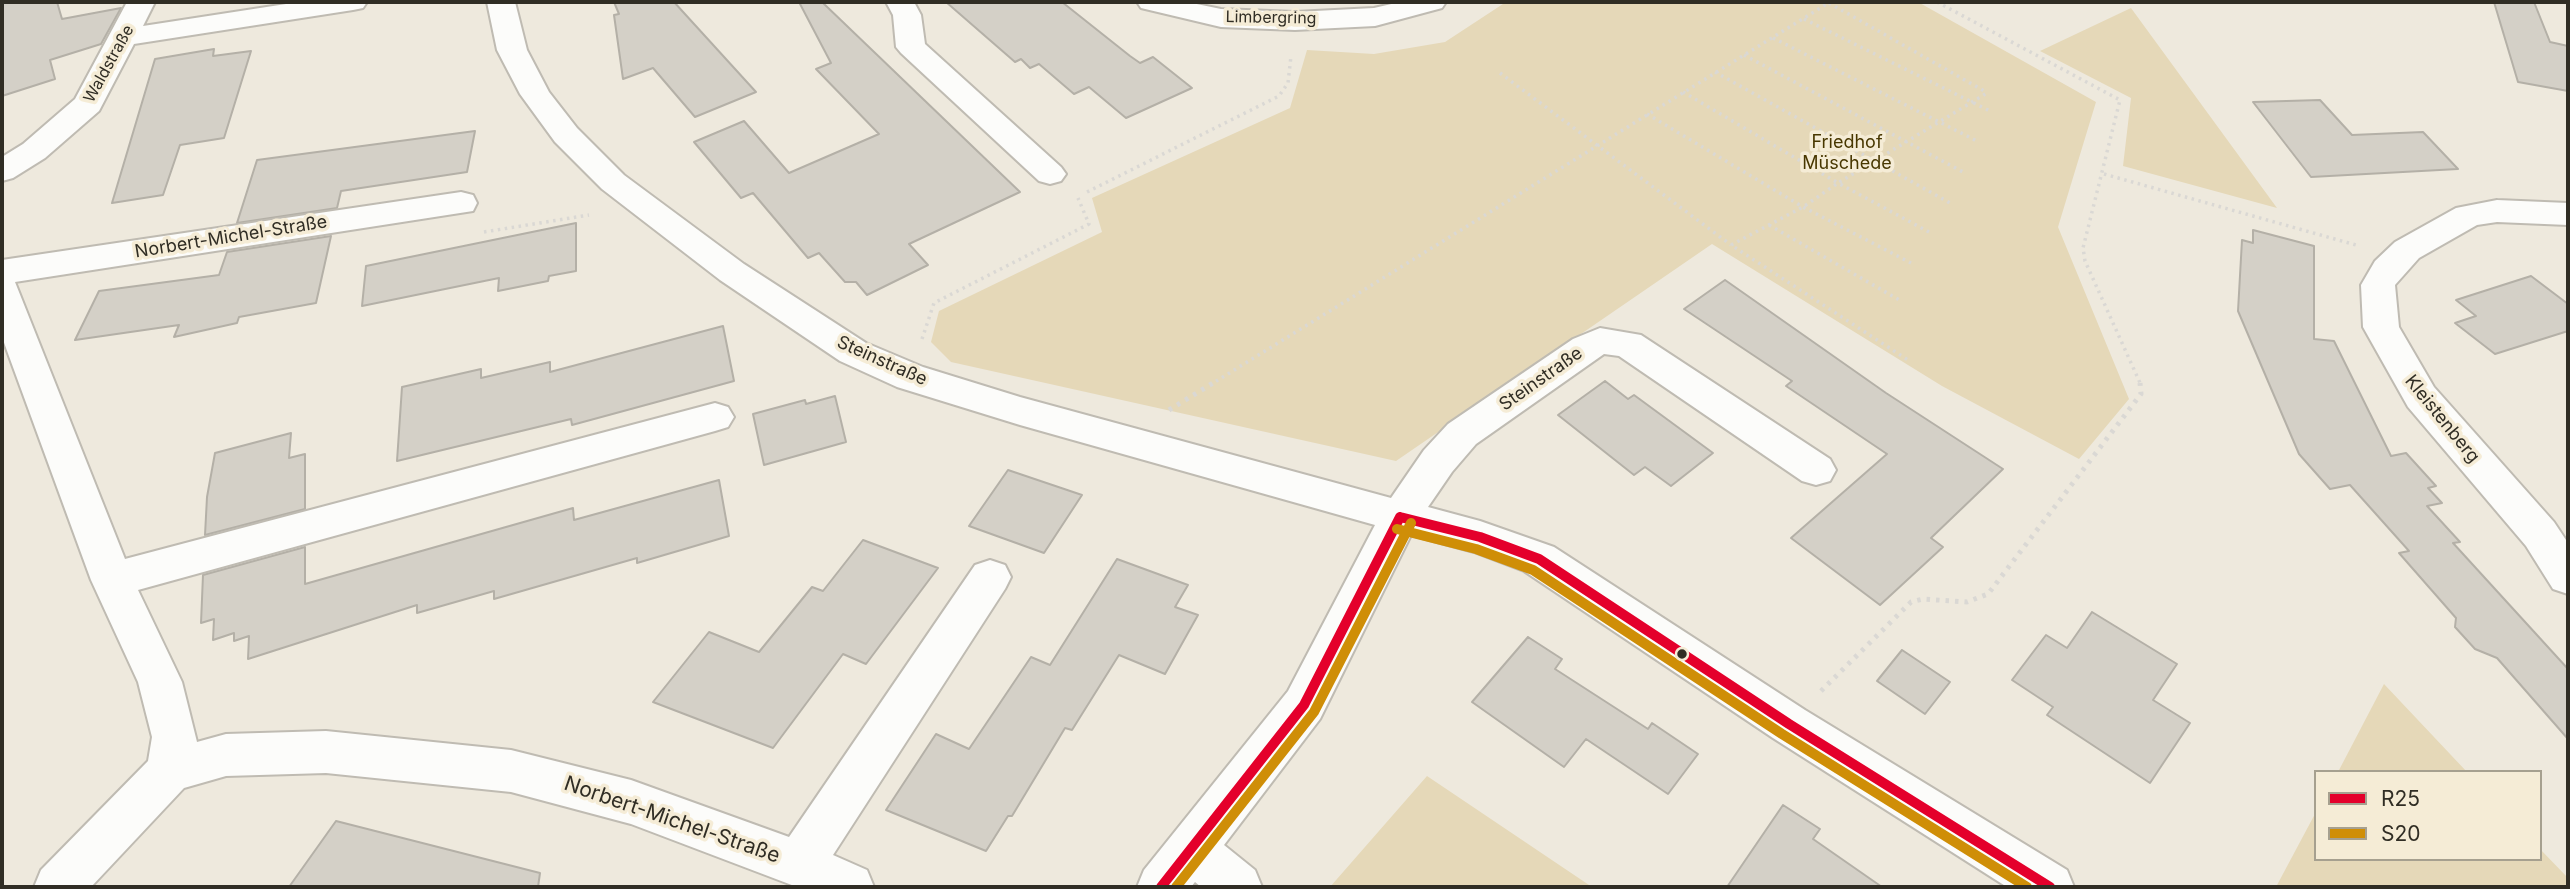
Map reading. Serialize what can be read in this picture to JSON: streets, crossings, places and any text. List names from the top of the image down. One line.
{"streets":{"street":["Limbergring","Waldstraße","Norbert-Michel-Straße","Steinstraße","Kleistenberg"]},"parks":["Friedhof Müschede"],"lines":["transit line R25","transit line S20"],"legend":["R25","S20"]}
